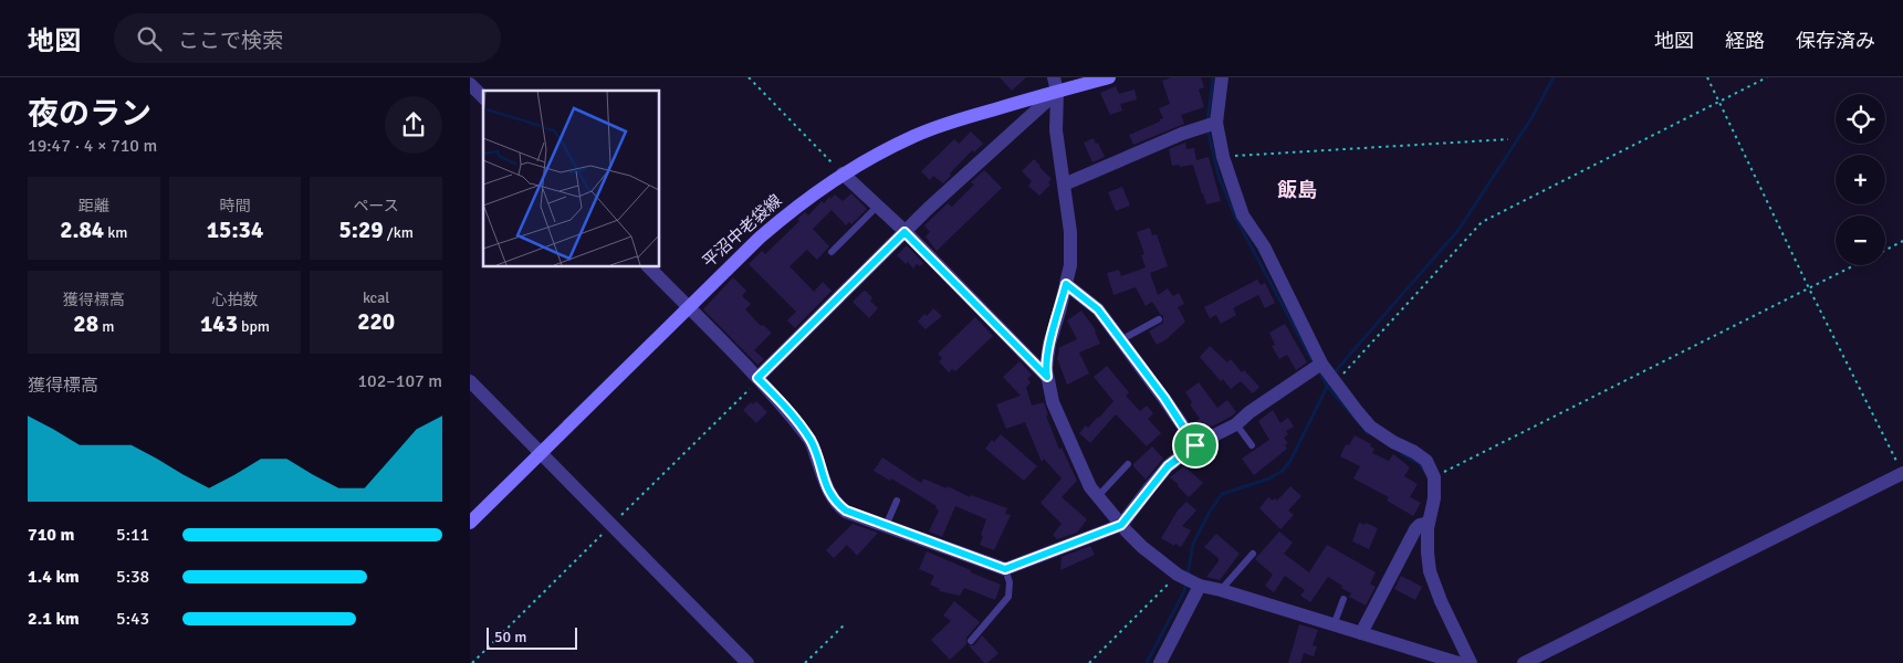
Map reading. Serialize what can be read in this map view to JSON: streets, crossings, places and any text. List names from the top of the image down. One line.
{"streets":{"main road":["平沼中老袋線"]},"districts":["飯島"],"scale_bar":"50 m","page":{"header":"地図","search":"ここで検索","nav":["地図","経路","保存済み"],"heading":["夜のラン","19:47 · 4 × 710 m"],"map_buttons":["+","−"],"stats":[["距離","2.84 km"],["時間","15:34"],["ペース","5:29 /km"],["獲得標高","28 m"],["心拍数","143 bpm"],["kcal","220"]],"chart":["獲得標高","102–107 m"],"list":[{"name":"710 m","note":"5:11"},{"name":"1.4 km","note":"5:38"},{"name":"2.1 km","note":"5:43"}],"scale":"50 m"}}
